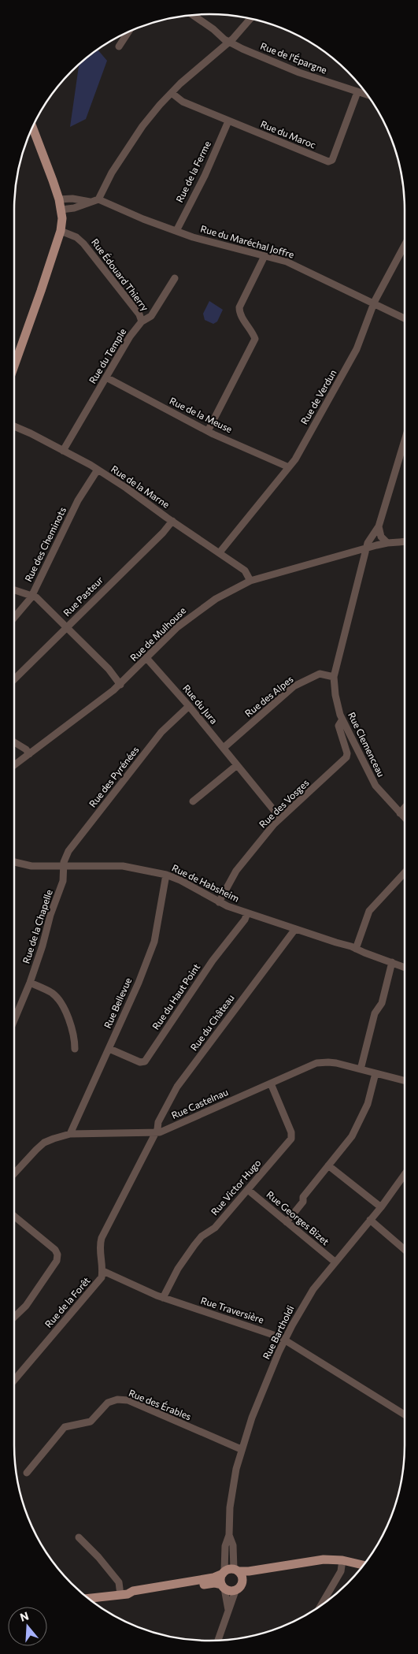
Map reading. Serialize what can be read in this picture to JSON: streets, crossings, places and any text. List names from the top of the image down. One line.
{"streets":{"street":["Rue de l'Épargne","Rue du Maroc","Rue de la Ferme","Rue du Maréchal Joffre","Rue Édouard Thierry","Rue du Temple","Rue de Verdun","Rue de la Meuse","Rue de la Marne","Rue des Cheminots","Rue Pasteur","Rue de Mulhouse","Rue des Alpes","Rue du Jura","Rue Clemenceau","Rue des Pyrénées","Rue des Vosges","Rue de Habsheim","Rue de la Chapelle","Rue du Haut Point","Rue Bellevue","Rue du Château","Rue Castelnau","Rue Victor Hugo","Rue Georges Bizet","Rue de la Forêt","Rue Traversière","Rue Bartholdi","Rue des Érables"]},"crossings":[["Rue de l'Épargne","Rue du Maroc"],["Rue du Maroc","Rue de la Ferme"],["Rue de la Ferme","Rue du Maréchal Joffre"],["Rue du Maréchal Joffre","Rue de Verdun"],["Rue Édouard Thierry","Rue du Temple"],["Rue du Temple","Rue de la Meuse"],["Rue du Temple","Rue de la Marne"],["Rue de Verdun","Rue de la Meuse"],["Rue de Verdun","Rue de la Marne"],["Rue de la Marne","Rue des Cheminots"],["Rue de la Marne","Rue Pasteur"],["Rue de la Marne","Rue de Mulhouse"],["Rue de Mulhouse","Rue du Jura"],["Rue de Mulhouse","Rue Clemenceau"],["Rue des Alpes","Rue du Jura"],["Rue des Alpes","Rue Clemenceau"],["Rue du Jura","Rue des Pyrénées"],["Rue du Jura","Rue des Vosges"],["Rue Clemenceau","Rue des Vosges"],["Rue des Pyrénées","Rue de Habsheim"],["Rue des Pyrénées","Rue de la Chapelle"],["Rue des Vosges","Rue de Habsheim"],["Rue de Habsheim","Rue de la Chapelle"],["Rue de Habsheim","Rue du Haut Point"],["Rue de Habsheim","Rue Bellevue"],["Rue de Habsheim","Rue du Château"],["Rue du Haut Point","Rue Bellevue"],["Rue Bellevue","Rue Castelnau"],["Rue du Château","Rue Castelnau"],["Rue Castelnau","Rue Victor Hugo"],["Rue Victor Hugo","Rue Georges Bizet"],["Rue Victor Hugo","Rue Traversière"],["Rue Georges Bizet","Rue Bartholdi"],["Rue de la Forêt","Rue Traversière"],["Rue Traversière","Rue Bartholdi"],["Rue Bartholdi","Rue des Érables"]],"north":"top"}
